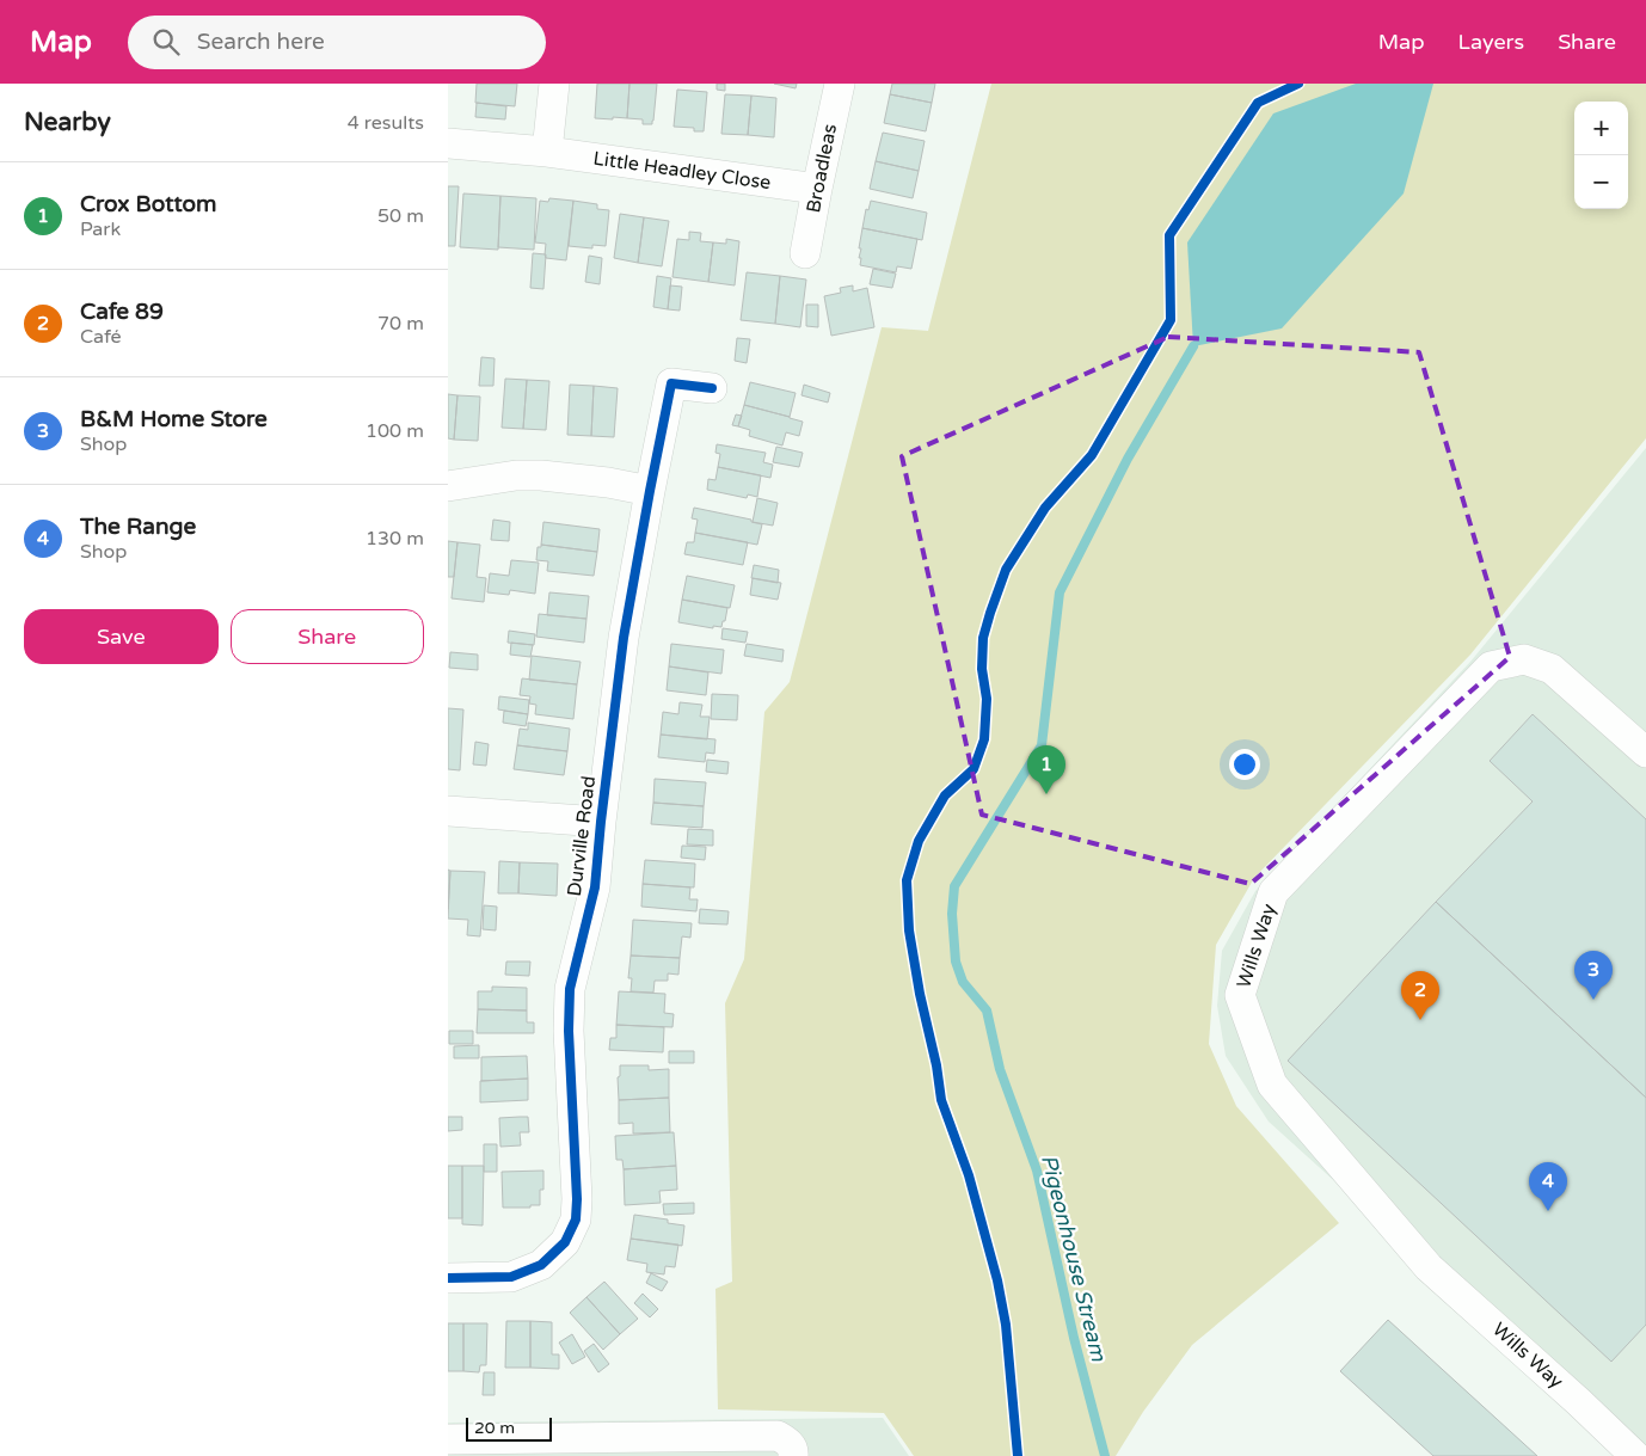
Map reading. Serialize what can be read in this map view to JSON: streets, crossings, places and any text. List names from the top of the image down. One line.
{"streets":{"street":["Broadleas","Little Headley Close","Durville Road","Wills Way"]},"crossings":[["Broadleas","Little Headley Close"]],"water":["Pigeonhouse Stream"],"scale_bar":"20 m","page":{"header":"Map","search":"Search here","nav":["Map","Layers","Share"],"heading":["Nearby","4 results"],"map_buttons":["+","−"],"list":[{"mark":"1","name":"Crox Bottom","note":"Park","value":"50 m"},{"mark":"2","name":"Cafe 89","note":"Café","value":"70 m"},{"mark":"3","name":"B&M Home Store","note":"Shop","value":"100 m"},{"mark":"4","name":"The Range","note":"Shop","value":"130 m"}],"buttons":["Save","Share"],"pins":["1","3","2","4"],"scale":"20 m"}}
